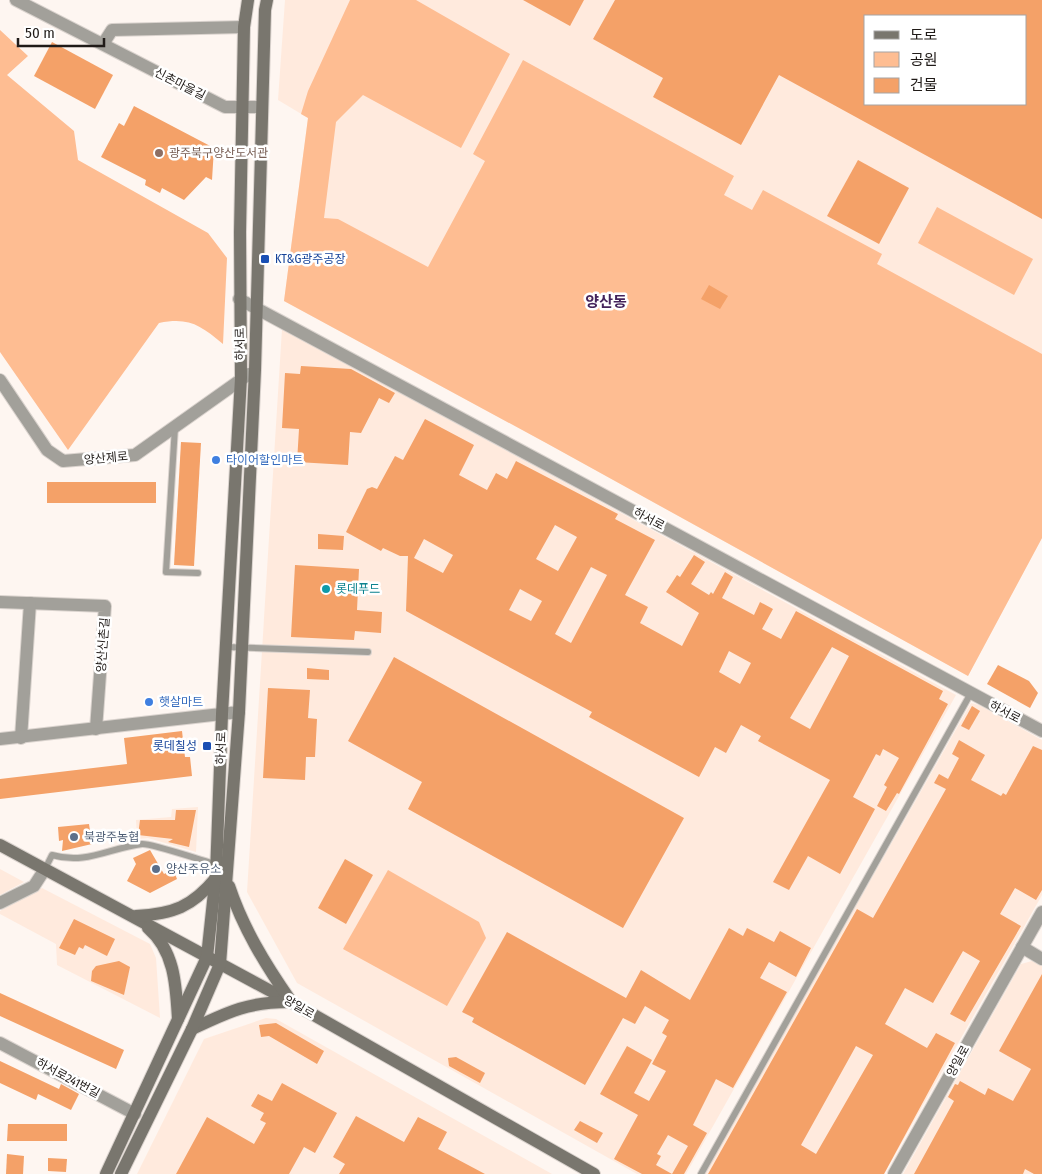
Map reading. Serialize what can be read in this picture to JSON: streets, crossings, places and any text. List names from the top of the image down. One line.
{"streets":{"main road":["하서로","양일로"],"street":["신촌마을길","양산제로","양산신촌길","하서로241번길"]},"crossings":[["신촌마을길","하서로"],["하서로","양산제로"],["하서로","양일로"],["하서로","하서로241번길"]],"districts":["양산동"],"places":{"other":["광주북구양산도서관","타이어할인마트","롯데푸드","햇살마트","북광주농협","양산주유소"],"transit":["KT&G광주공장","롯데칠성"]},"legend":["도로","공원","건물"],"scale_bar":"50 m"}
